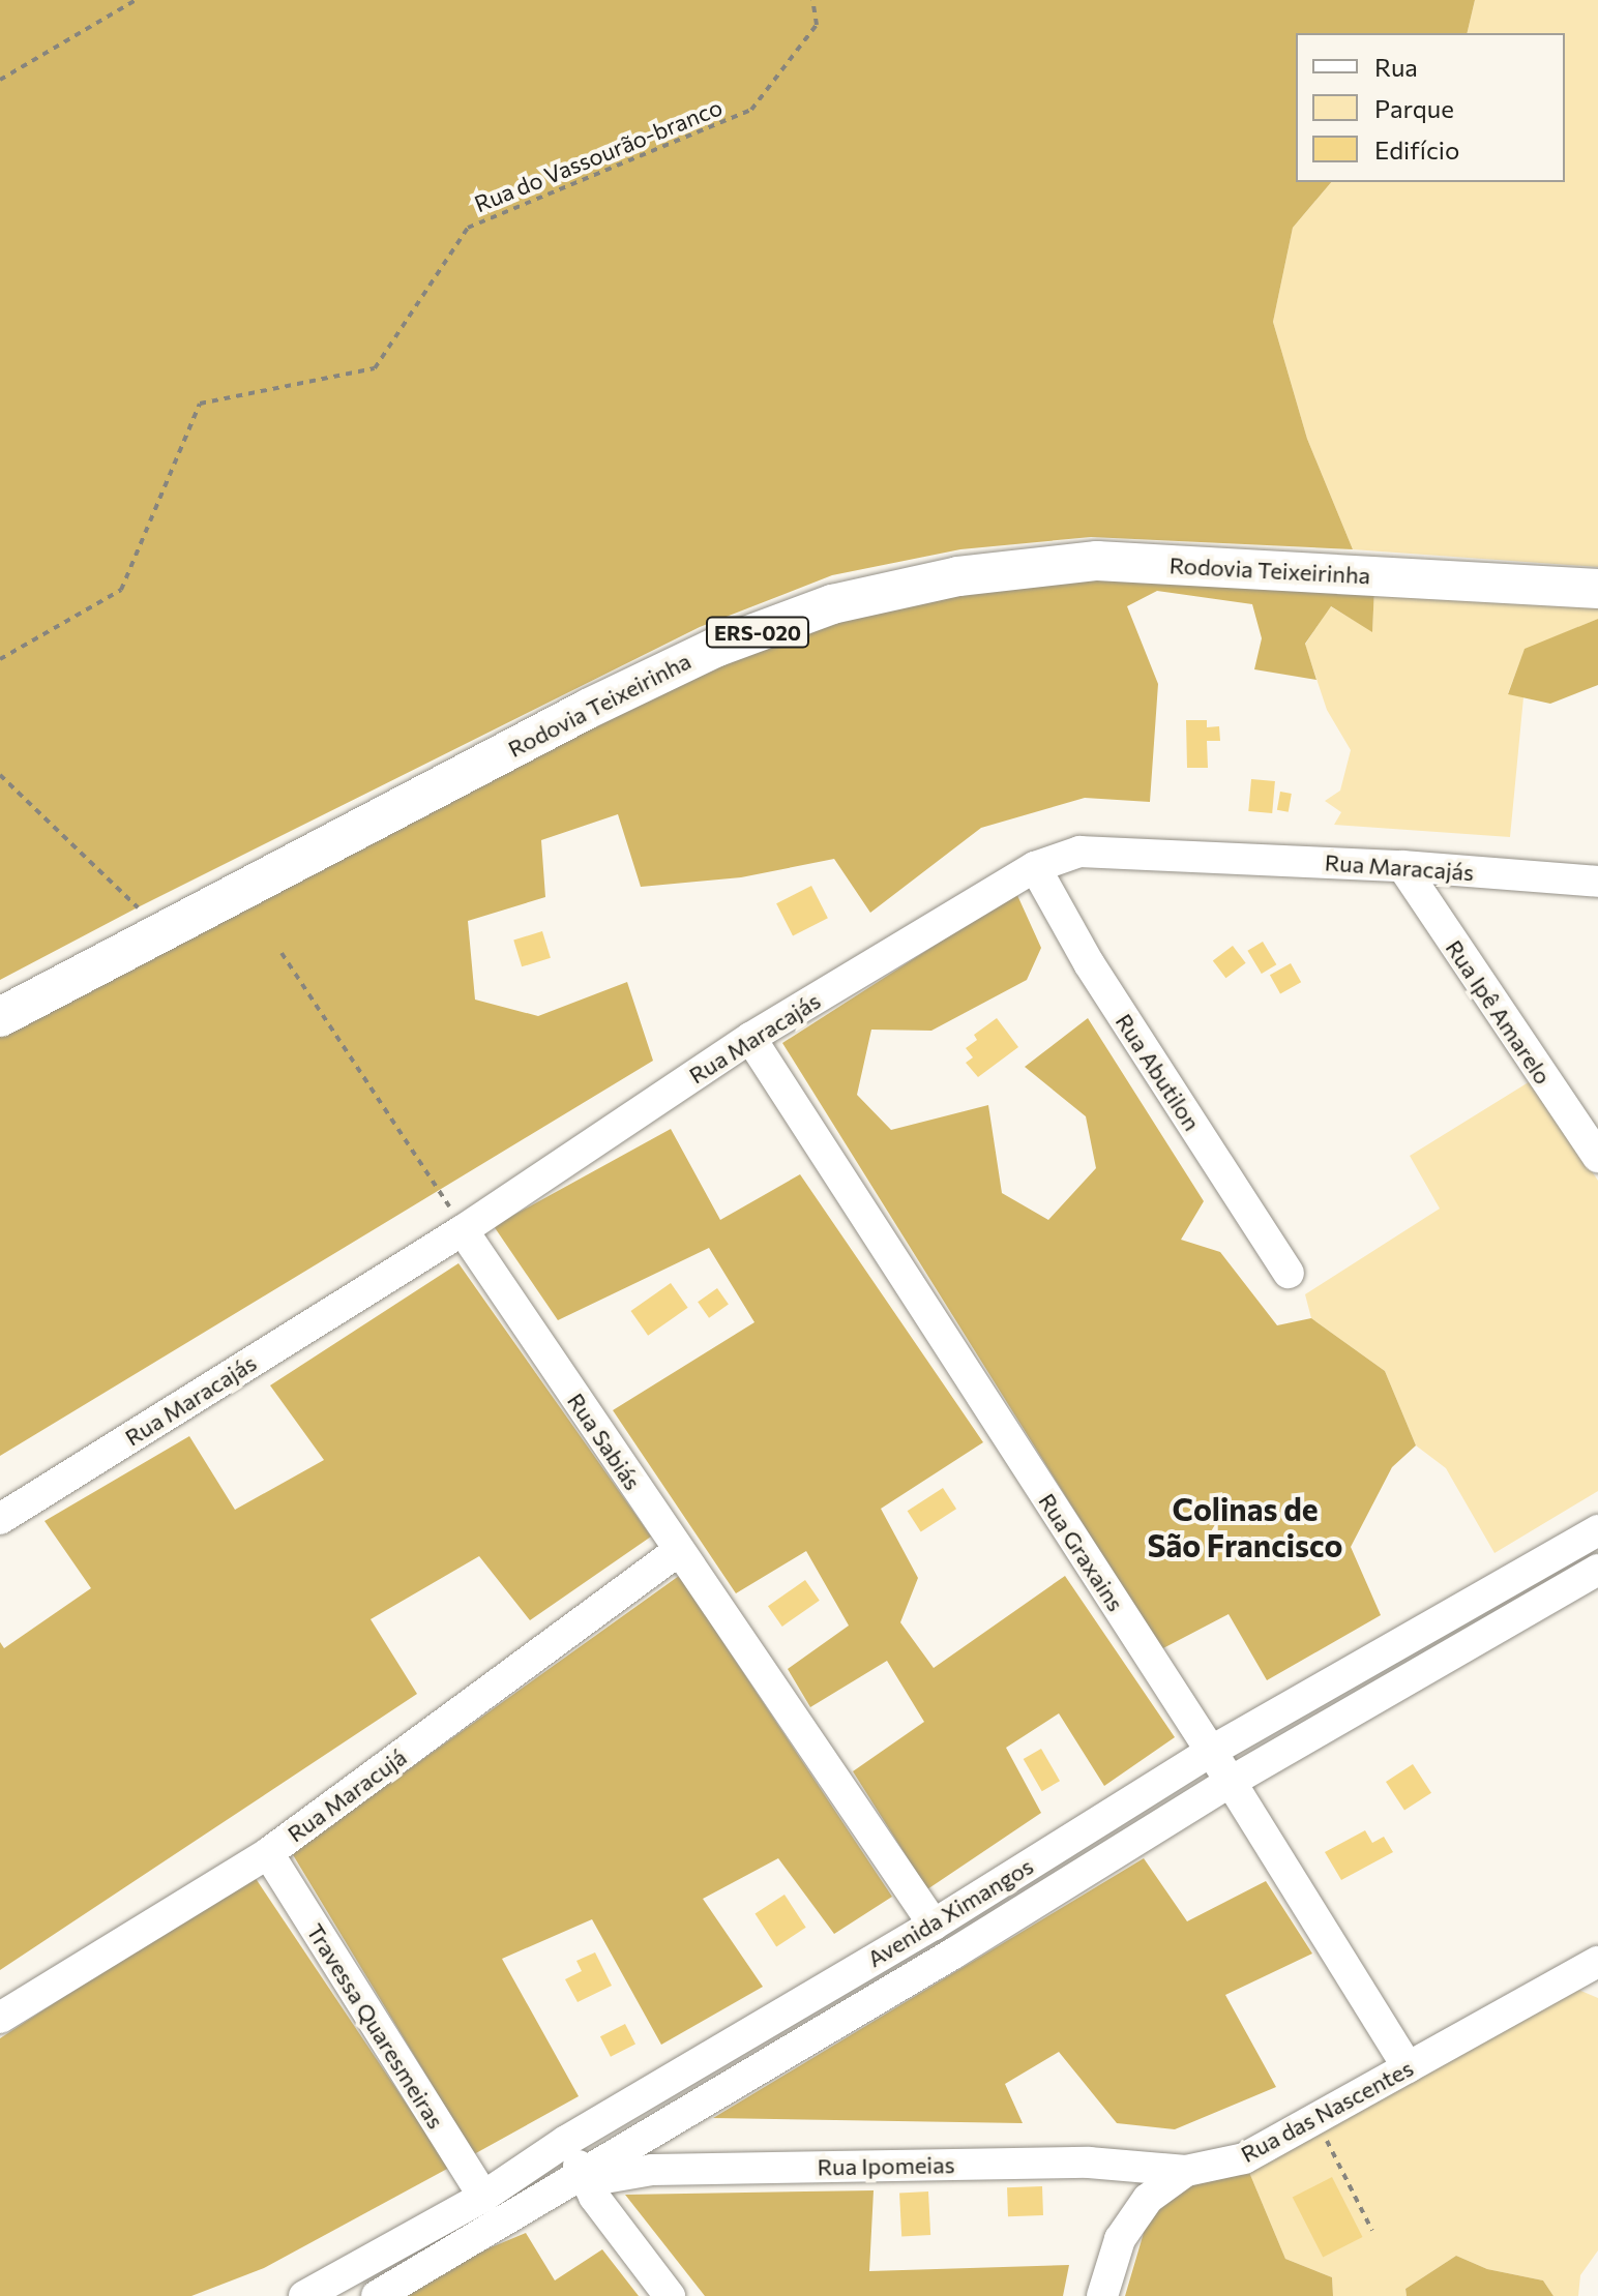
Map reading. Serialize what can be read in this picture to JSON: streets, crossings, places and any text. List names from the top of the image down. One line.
{"streets":{"main road":["Rodovia Teixeirinha","ERS-020"],"street":["Rua Maracajás","Rua Ipê Amarelo","Rua Abutilon","Rua Sabiás","Rua Graxains","Rua Maracujá","Avenida Ximangos","Travessa Quaresmeiras","Rua das Nascentes","Rua Ipomeias"],"path":["Rua do Vassourão-branco"]},"crossings":[["Rua Maracajás","Rua Ipê Amarelo"],["Rua Maracajás","Rua Abutilon"],["Rua Maracajás","Rua Sabiás"],["Rua Maracajás","Rua Graxains"],["Rua Sabiás","Rua Maracujá"],["Rua Sabiás","Avenida Ximangos"],["Rua Graxains","Avenida Ximangos"],["Rua Graxains","Rua das Nascentes"],["Rua Maracujá","Travessa Quaresmeiras"],["Avenida Ximangos","Travessa Quaresmeiras"],["Avenida Ximangos","Rua Ipomeias"],["Rua das Nascentes","Rua Ipomeias"]],"districts":["Colinas de São Francisco"],"legend":["Rua","Parque","Edifício"]}
